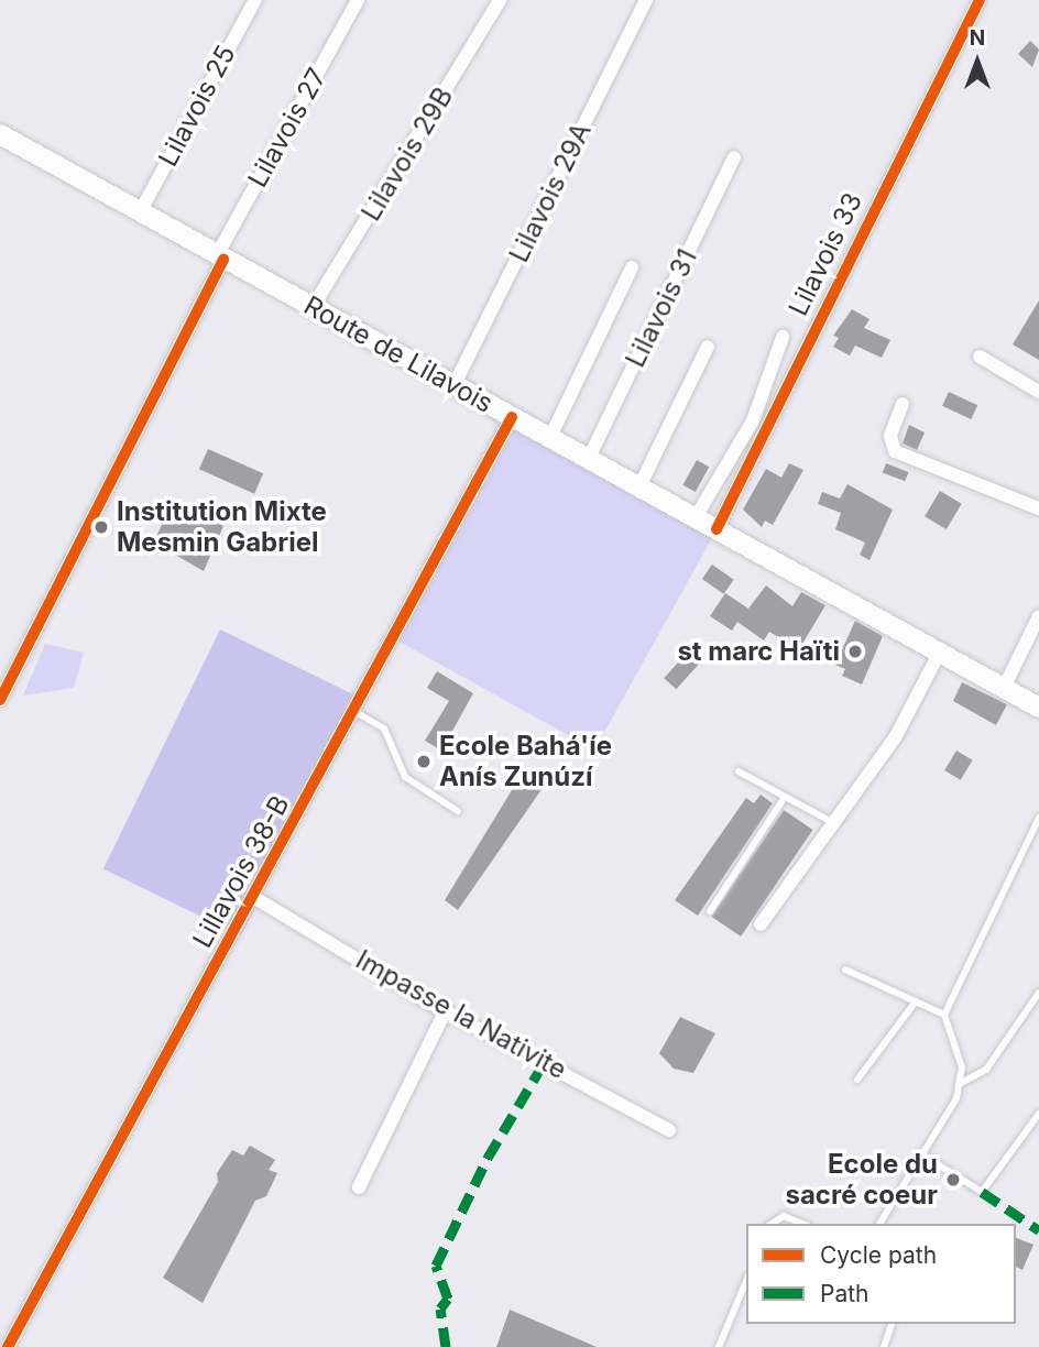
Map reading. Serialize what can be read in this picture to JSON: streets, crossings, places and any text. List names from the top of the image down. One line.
{"streets":{"main road":["Route de Lilavois"],"street":["Lilavois 25","Lilavois 27","Lilavois 29B","Lilavois 29A","Lilavois 33","Lilavois 31","Lillavois 38-B","Impasse la Nativite"]},"crossings":[["Lilavois 25","Route de Lilavois"],["Lilavois 27","Route de Lilavois"],["Lilavois 29B","Route de Lilavois"],["Lilavois 29A","Route de Lilavois"],["Lilavois 33","Route de Lilavois"],["Lilavois 31","Route de Lilavois"],["Route de Lilavois","Lillavois 38-B"],["Lillavois 38-B","Impasse la Nativite"]],"places":["Institution Mixte Mesmin Gabriel","st marc Haïti","Ecole Bahá'íe Anís Zunúzí","Ecole du sacré coeur"],"legend":["Cycle path","Path"],"north":"top"}
